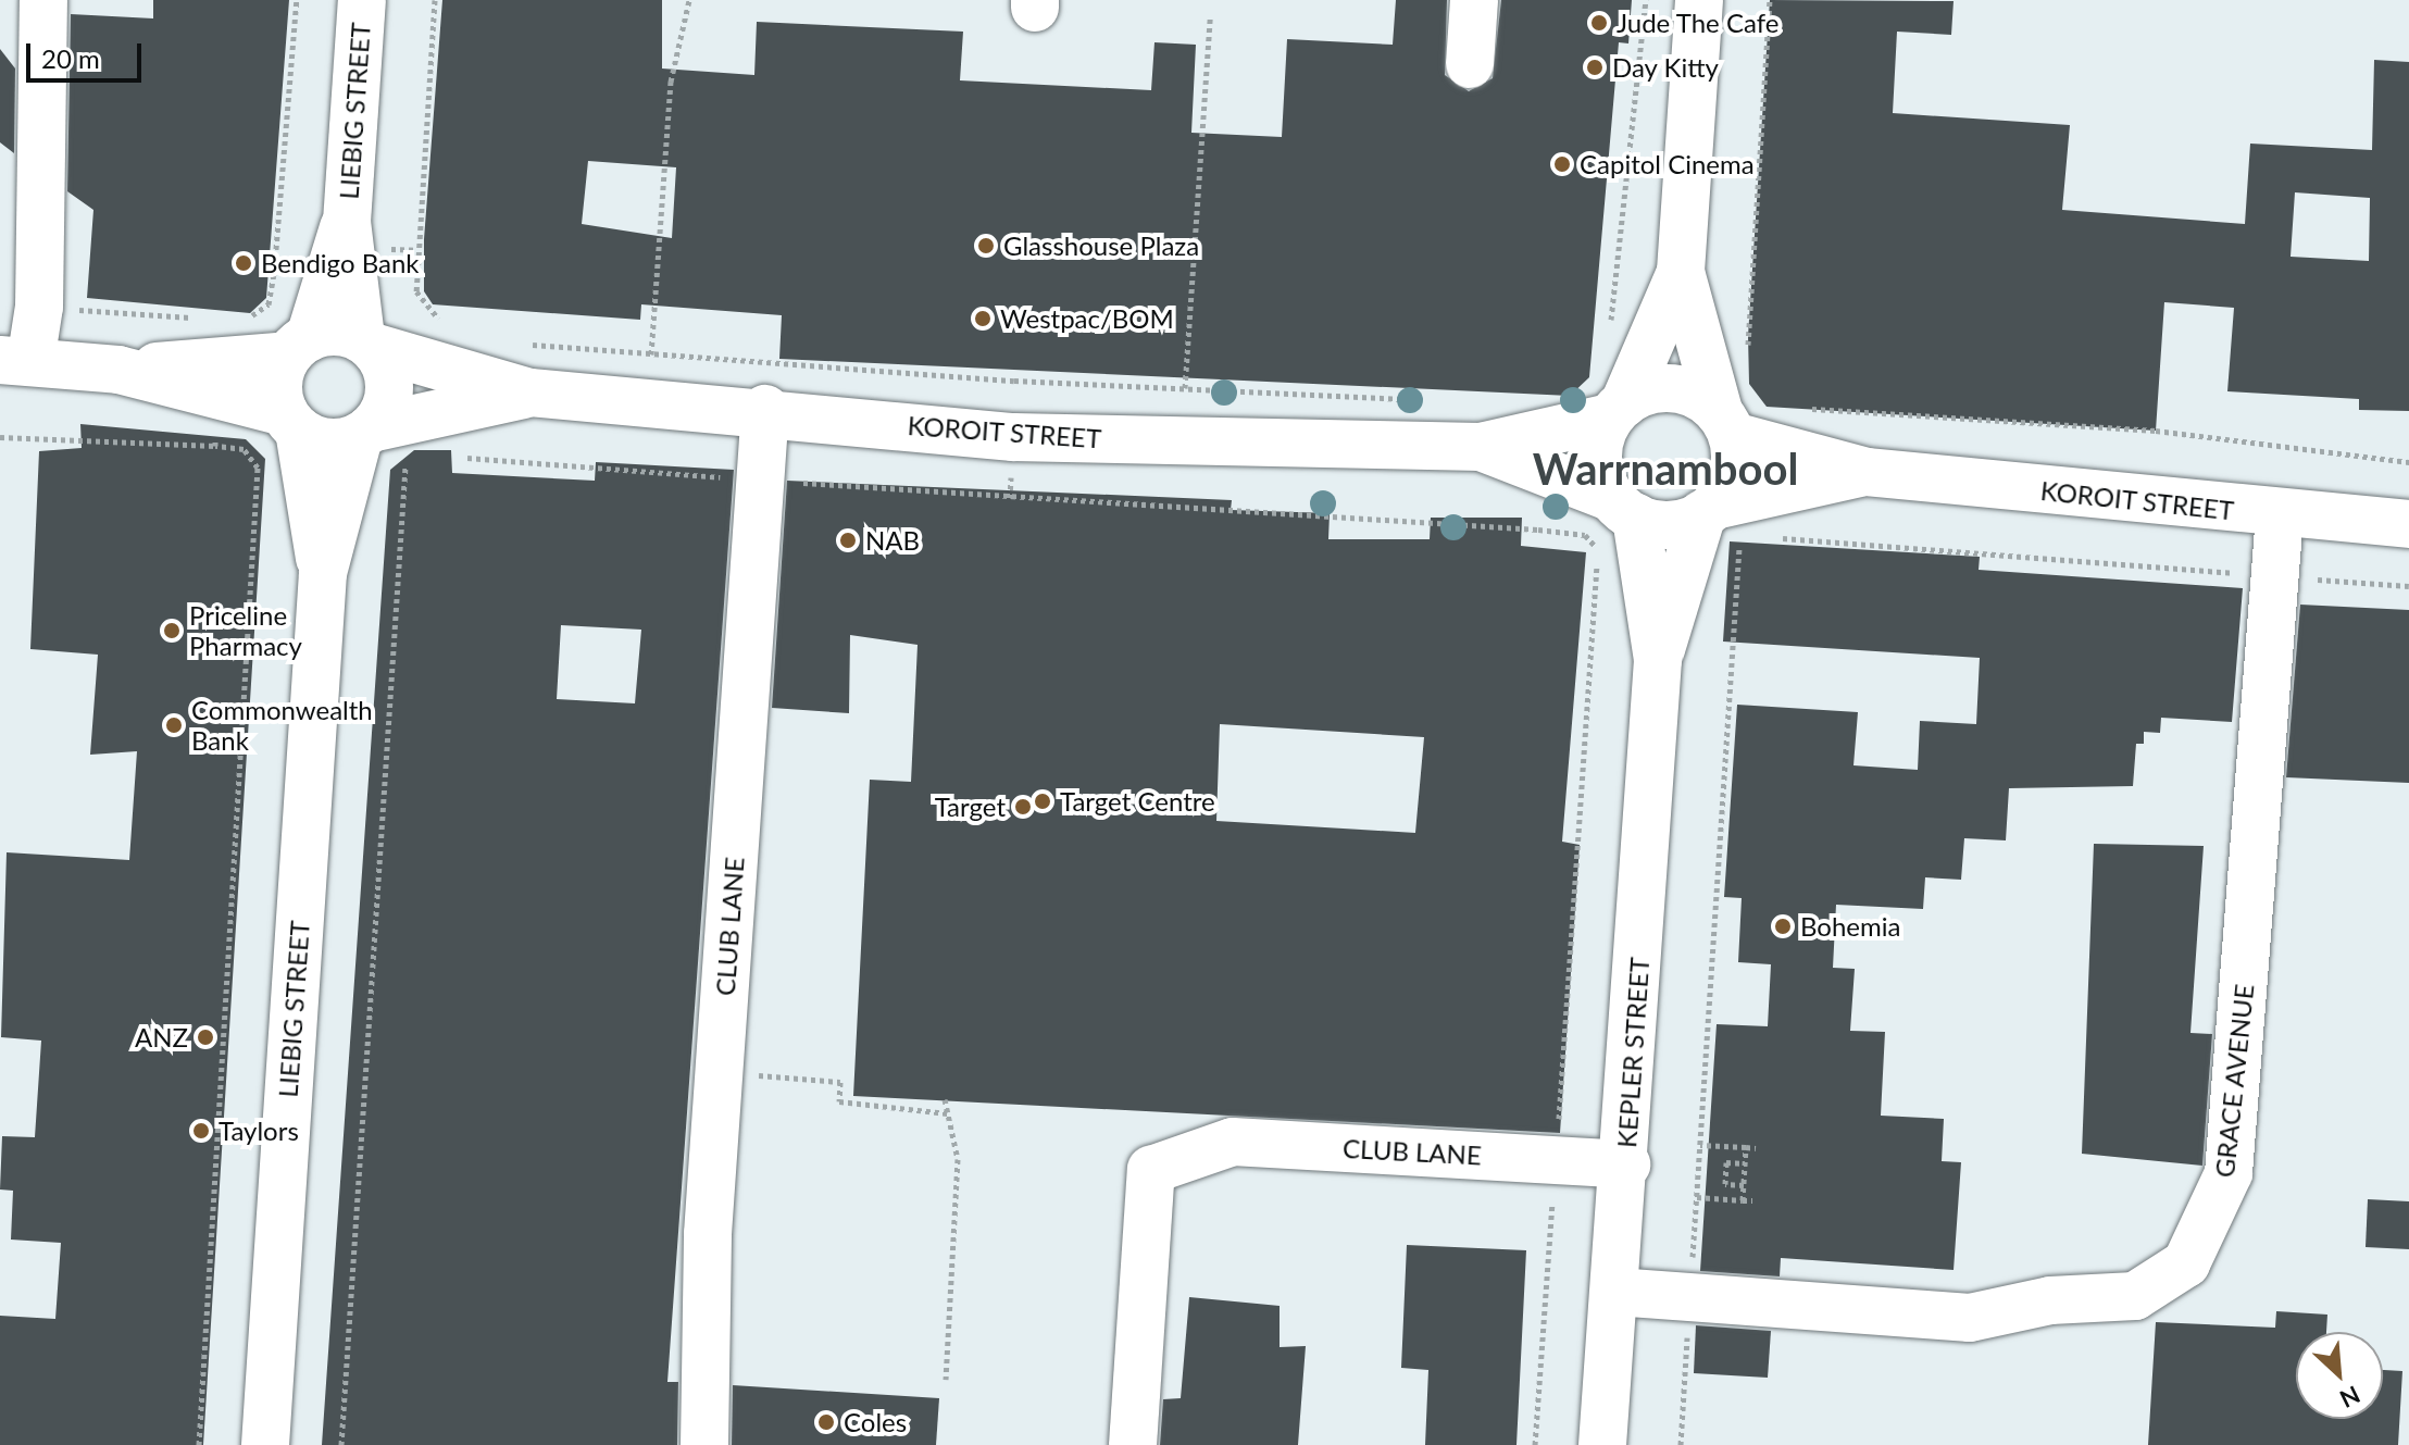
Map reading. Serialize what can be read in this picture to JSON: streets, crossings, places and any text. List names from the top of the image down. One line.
{"streets":{"street":["LIEBIG STREET","KOROIT STREET","CLUB LANE","KEPLER STREET","GRACE AVENUE"]},"crossings":[["LIEBIG STREET","KOROIT STREET"],["KOROIT STREET","CLUB LANE"],["KOROIT STREET","KEPLER STREET"],["KOROIT STREET","GRACE AVENUE"],["CLUB LANE","KEPLER STREET"],["KEPLER STREET","GRACE AVENUE"]],"districts":["Warrnambool"],"places":["Jude The Cafe","Day Kitty","Capitol Cinema","Glasshouse Plaza","Bendigo Bank","Westpac/BOM","NAB","Priceline Pharmacy","Commonwealth Bank","Target Centre","Target","Bohemia","ANZ","Taylors","Coles"],"scale_bar":"20 m","north":"bottom right"}
